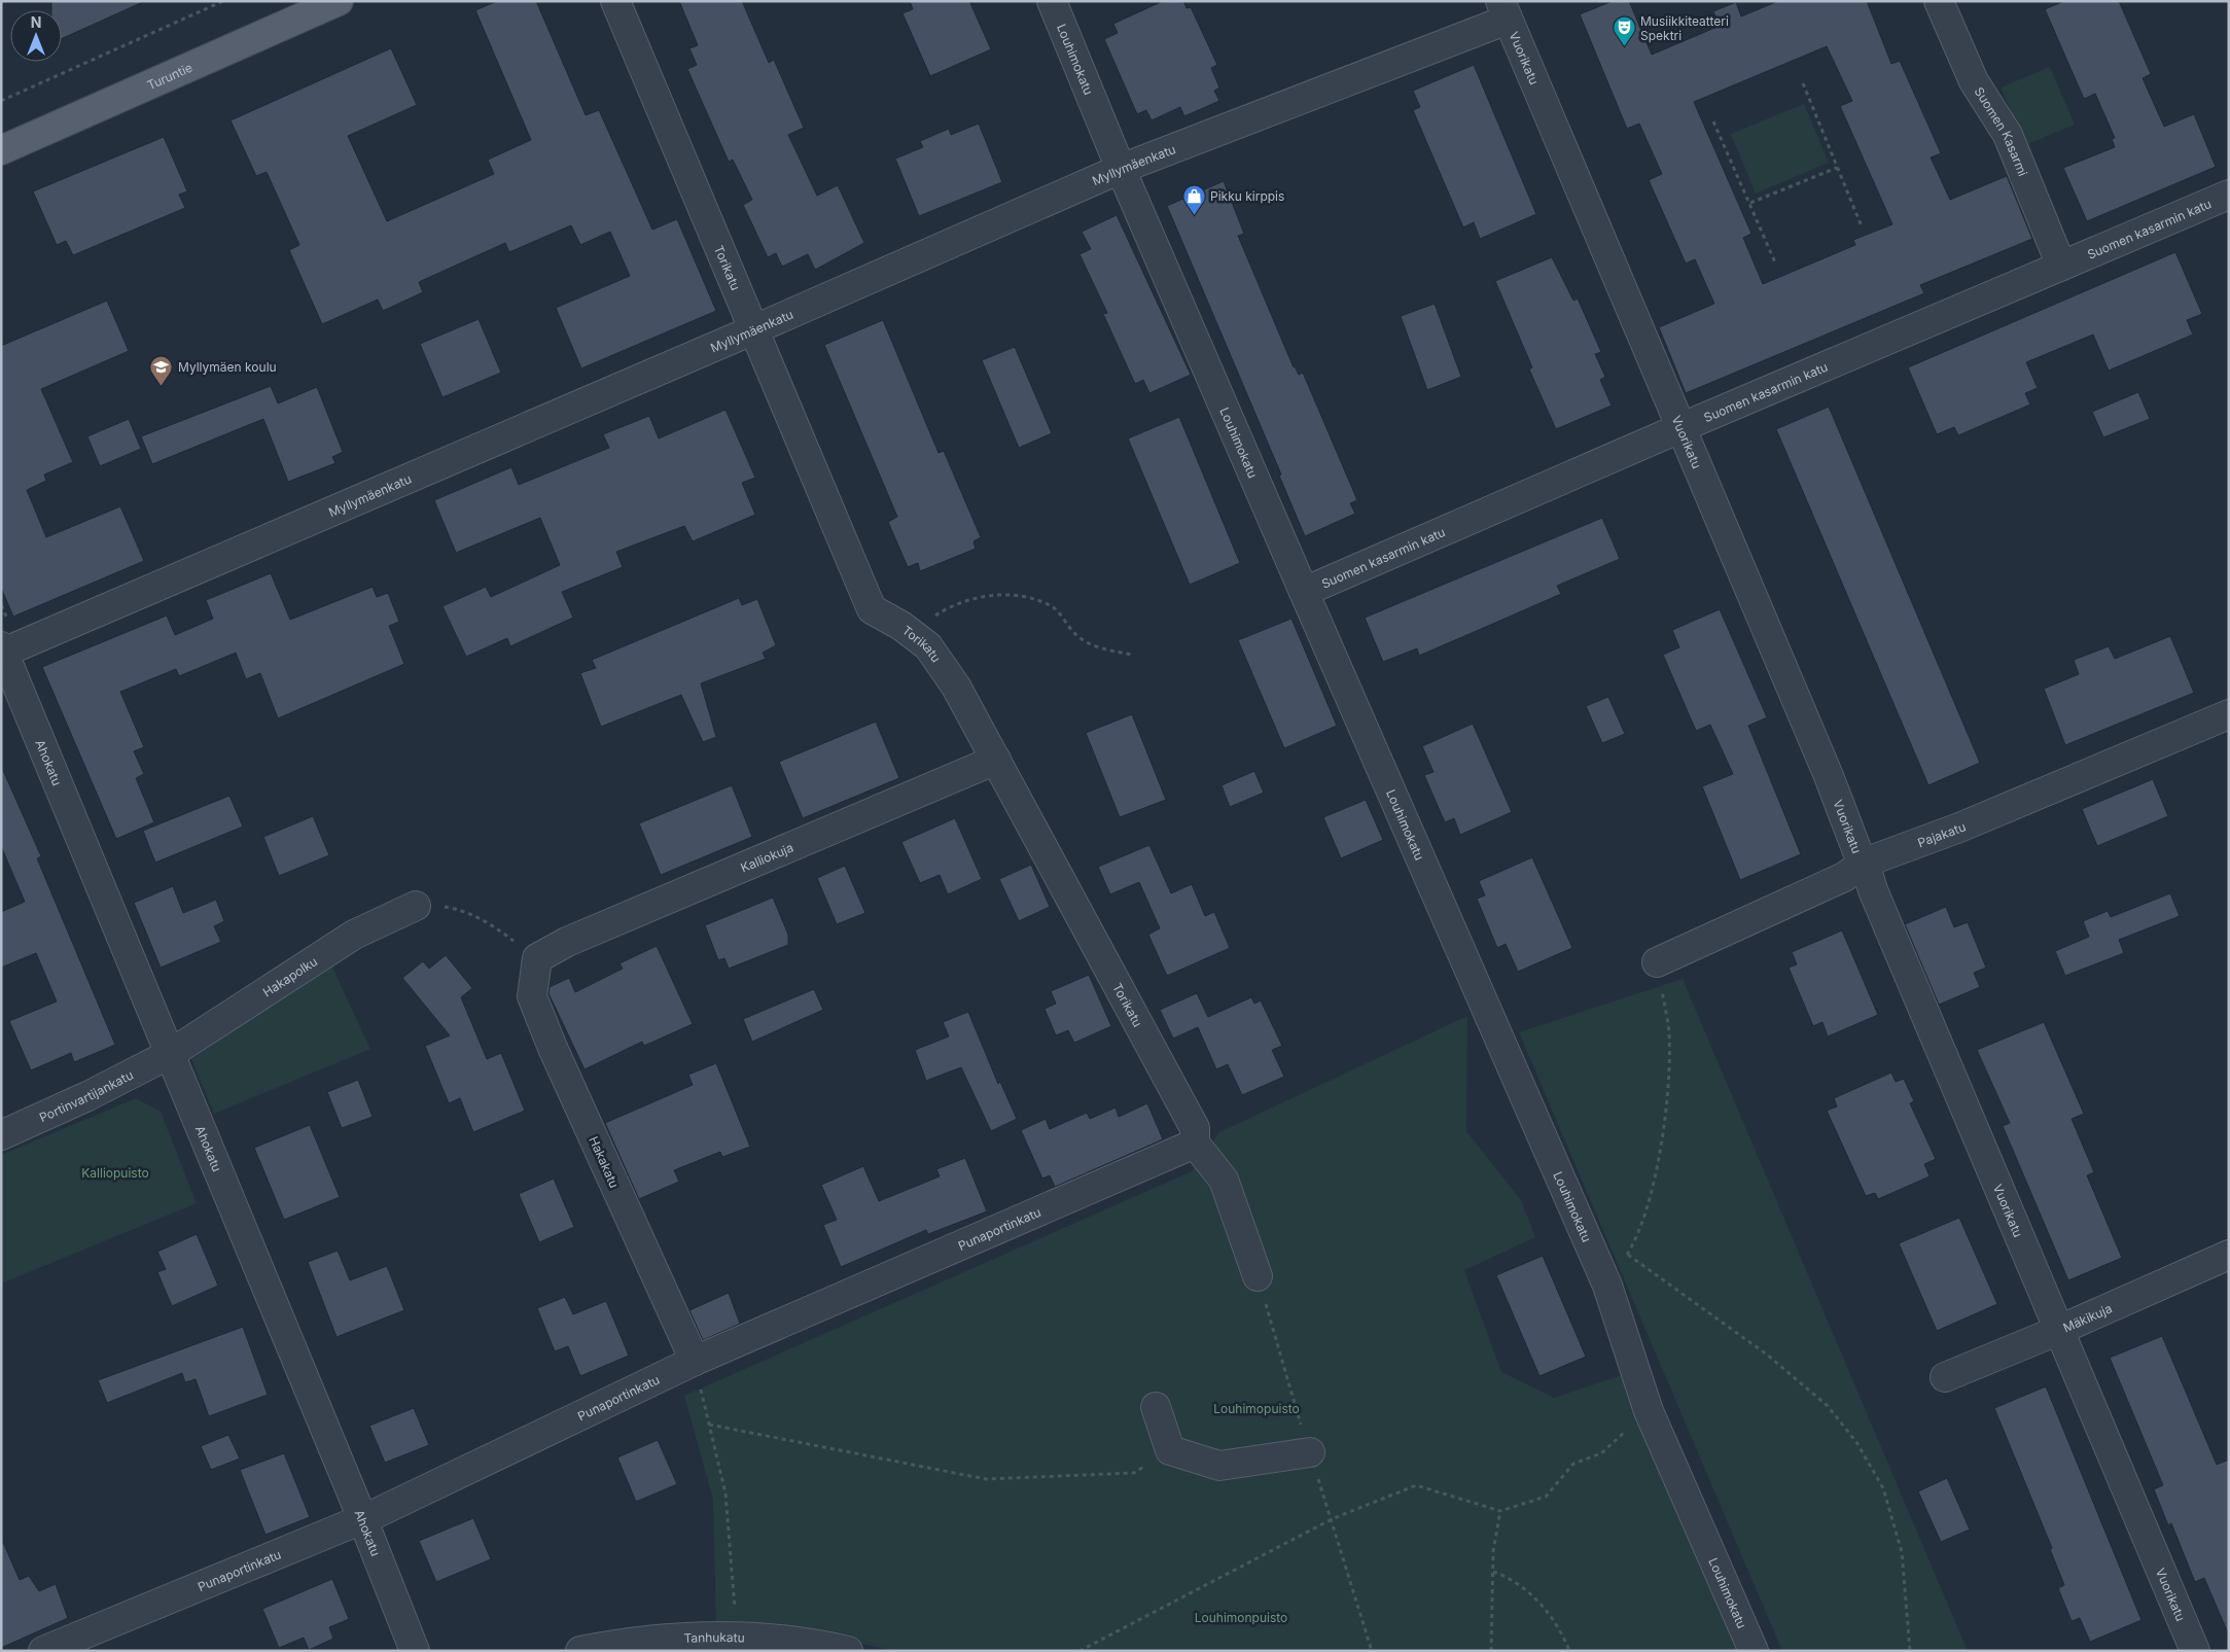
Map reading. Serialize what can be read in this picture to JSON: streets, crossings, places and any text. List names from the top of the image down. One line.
{"streets":{"main road":["Turuntie"],"street":["Vuorikatu","Louhimokatu","Suomen Kasarmi","Myllymäenkatu","Suomen kasarmin katu","Torikatu","Ahokatu","Pajakatu","Kalliokuja","Hakapolku","Portinvartijankatu","Hakakatu","Punaportinkatu","Mäkikuja","Tanhukatu"]},"crossings":[["Vuorikatu","Myllymäenkatu"],["Vuorikatu","Suomen kasarmin katu"],["Vuorikatu","Pajakatu"],["Vuorikatu","Mäkikuja"],["Louhimokatu","Myllymäenkatu"],["Louhimokatu","Suomen kasarmin katu"],["Suomen Kasarmi","Suomen kasarmin katu"],["Myllymäenkatu","Torikatu"],["Myllymäenkatu","Ahokatu"],["Torikatu","Kalliokuja"],["Torikatu","Punaportinkatu"],["Ahokatu","Hakapolku"],["Ahokatu","Portinvartijankatu"],["Ahokatu","Punaportinkatu"],["Kalliokuja","Hakakatu"],["Hakapolku","Portinvartijankatu"],["Hakakatu","Punaportinkatu"]],"parks":["Kalliopuisto","Louhimopuisto","Louhimonpuisto"],"places":{"theatre":["Musiikkiteatteri Spektri"],"shop":["Pikku kirppis"],"school or university":["Myllymäen koulu"]},"north":"top"}
